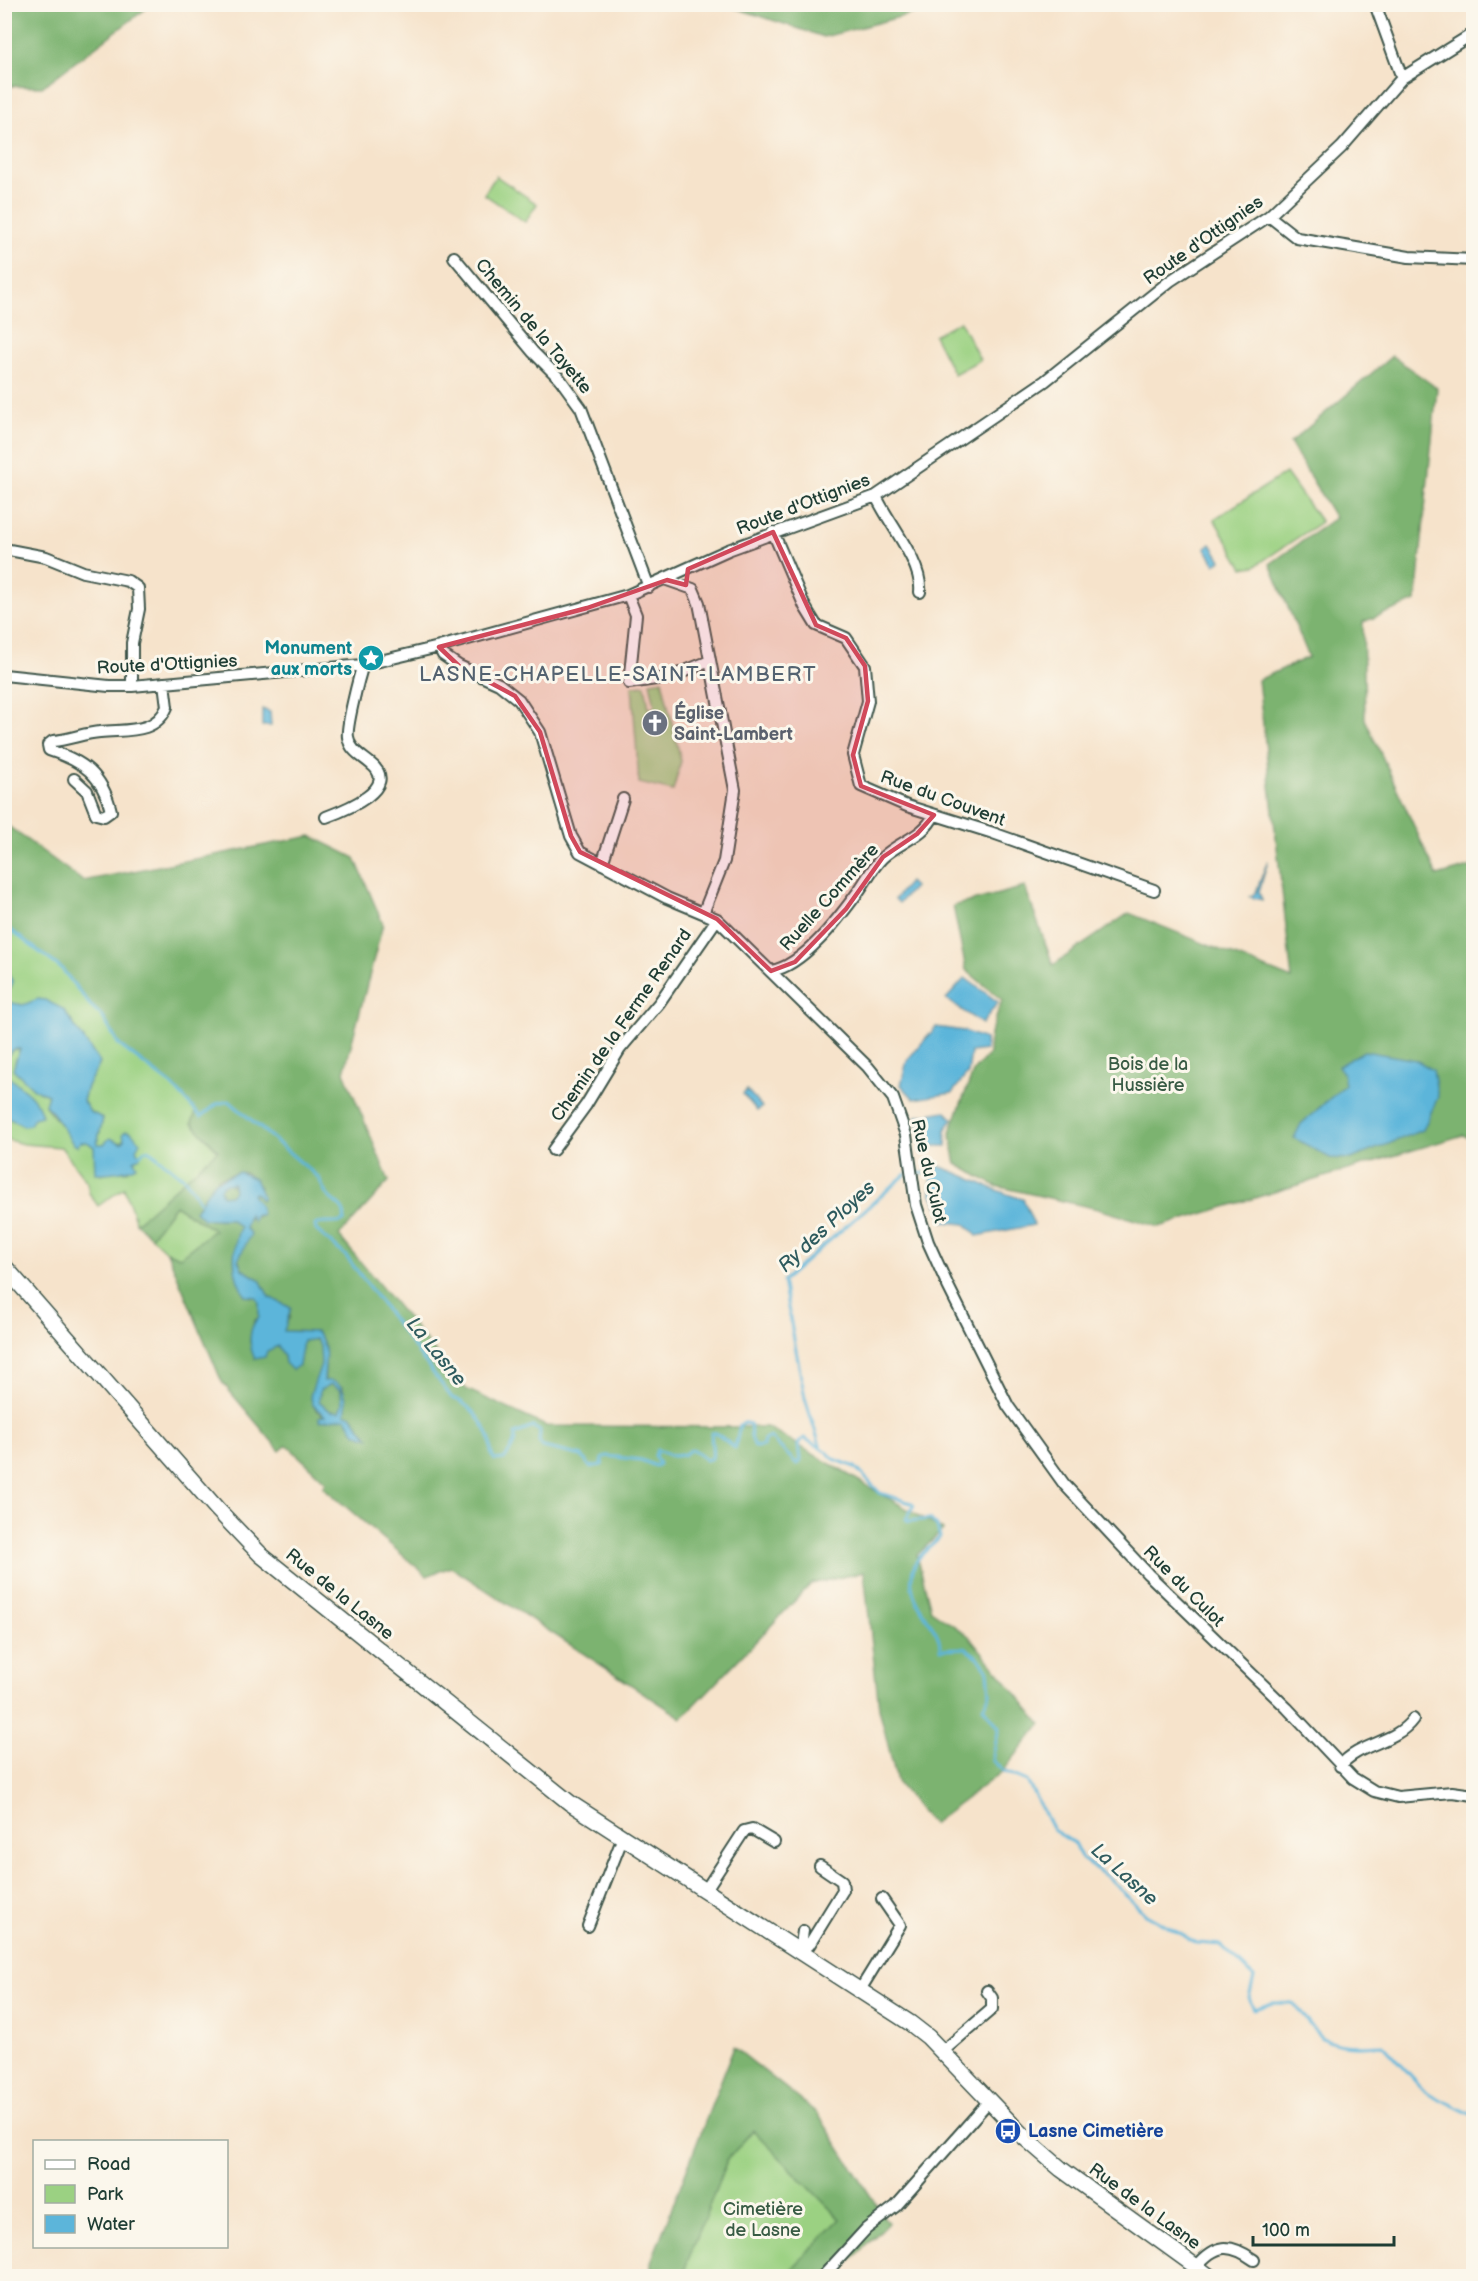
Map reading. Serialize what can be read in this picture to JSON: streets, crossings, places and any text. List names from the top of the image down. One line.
{"streets":{"street":["Route d'Ottignies","Chemin de la Tayette","Rue du Couvent","Ruelle Commère","Chemin de la Ferme Renard","Rue du Culot","Rue de la Lasne"]},"crossings":[["Route d'Ottignies","Chemin de la Tayette"],["Route d'Ottignies","Rue du Couvent"],["Route d'Ottignies","Rue du Culot"],["Rue du Couvent","Ruelle Commère"],["Ruelle Commère","Rue du Culot"],["Chemin de la Ferme Renard","Rue du Culot"]],"districts":["LASNE-CHAPELLE-SAINT-LAMBERT"],"water":["Ry des Ployes","La Lasne"],"parks":["Bois de la Hussière","Cimetière de Lasne"],"places":{"place":["Monument aux morts"],"church":["Église Saint-Lambert"],"bus stop":["Lasne Cimetière"]},"legend":["Road","Park","Water"],"scale_bar":"100 m"}
